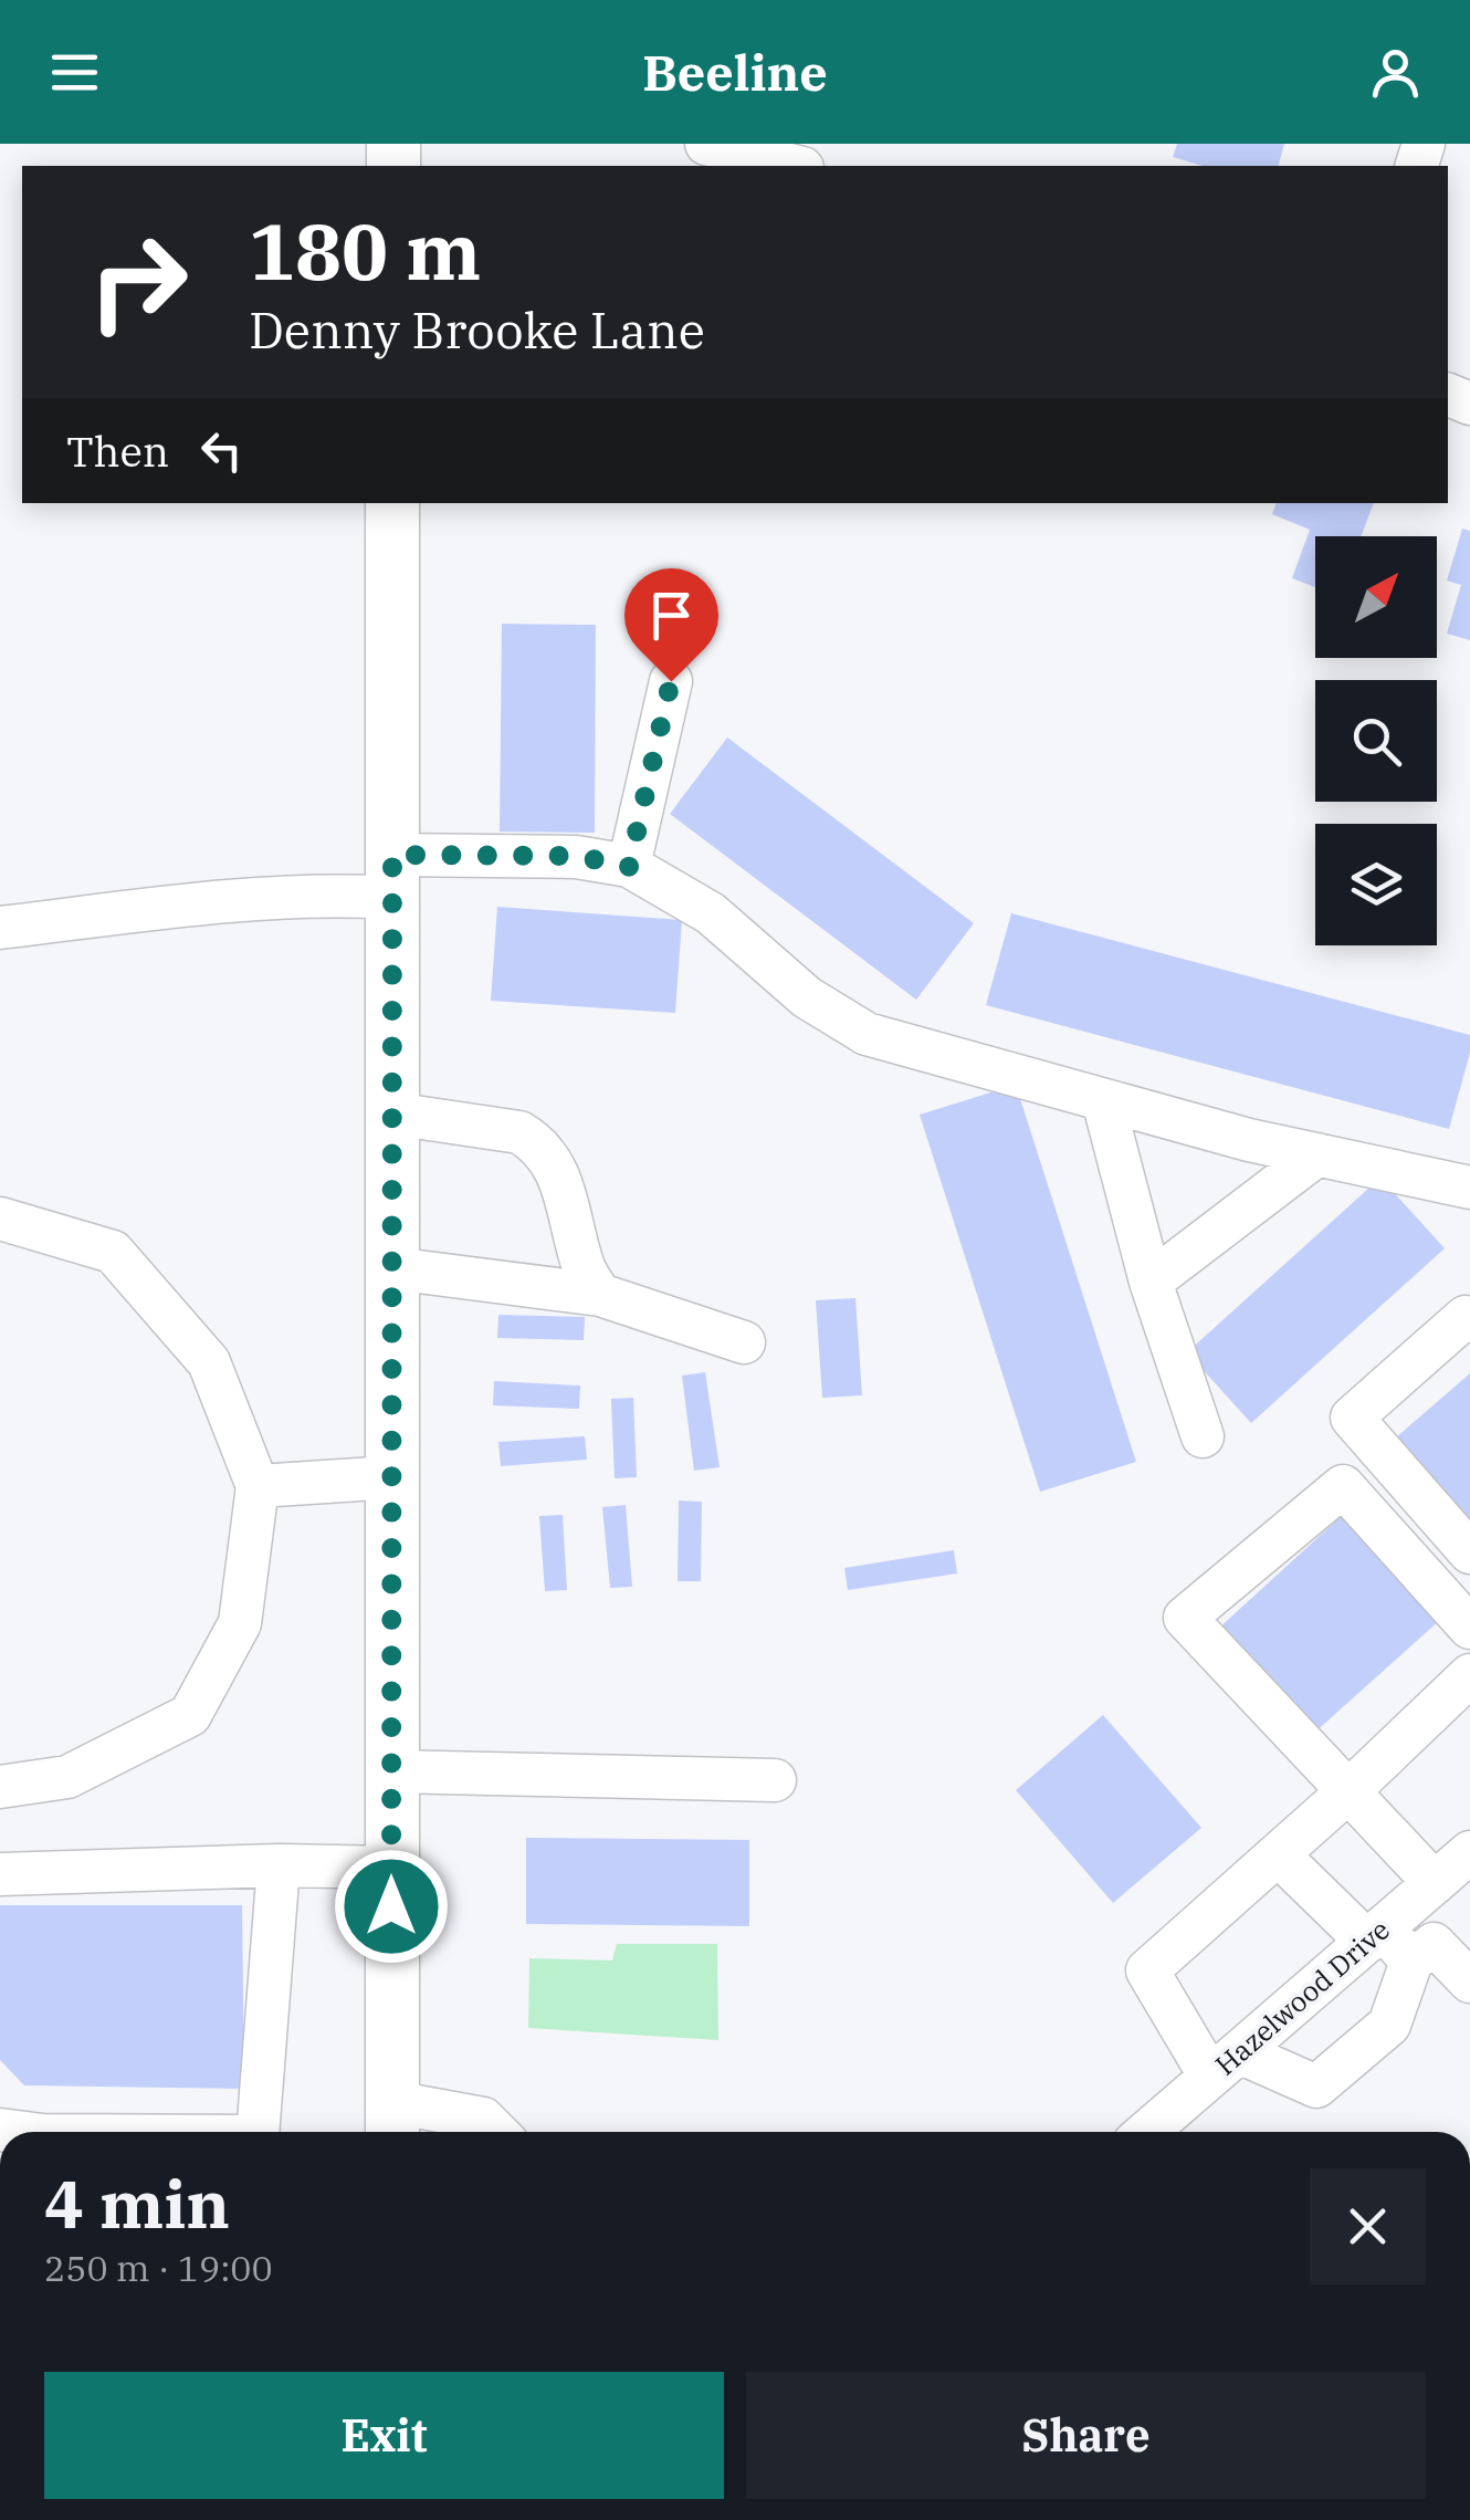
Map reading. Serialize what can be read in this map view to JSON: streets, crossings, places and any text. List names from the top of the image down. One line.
{"streets":{"street":["Hazelwood Drive"]},"north":"top right","page":{"header":"Beeline","turn":["180 m","Denny Brooke Lane"],"then":"Then","heading":["4 min","250 m · 19:00"],"buttons":["Exit","Share"]}}
